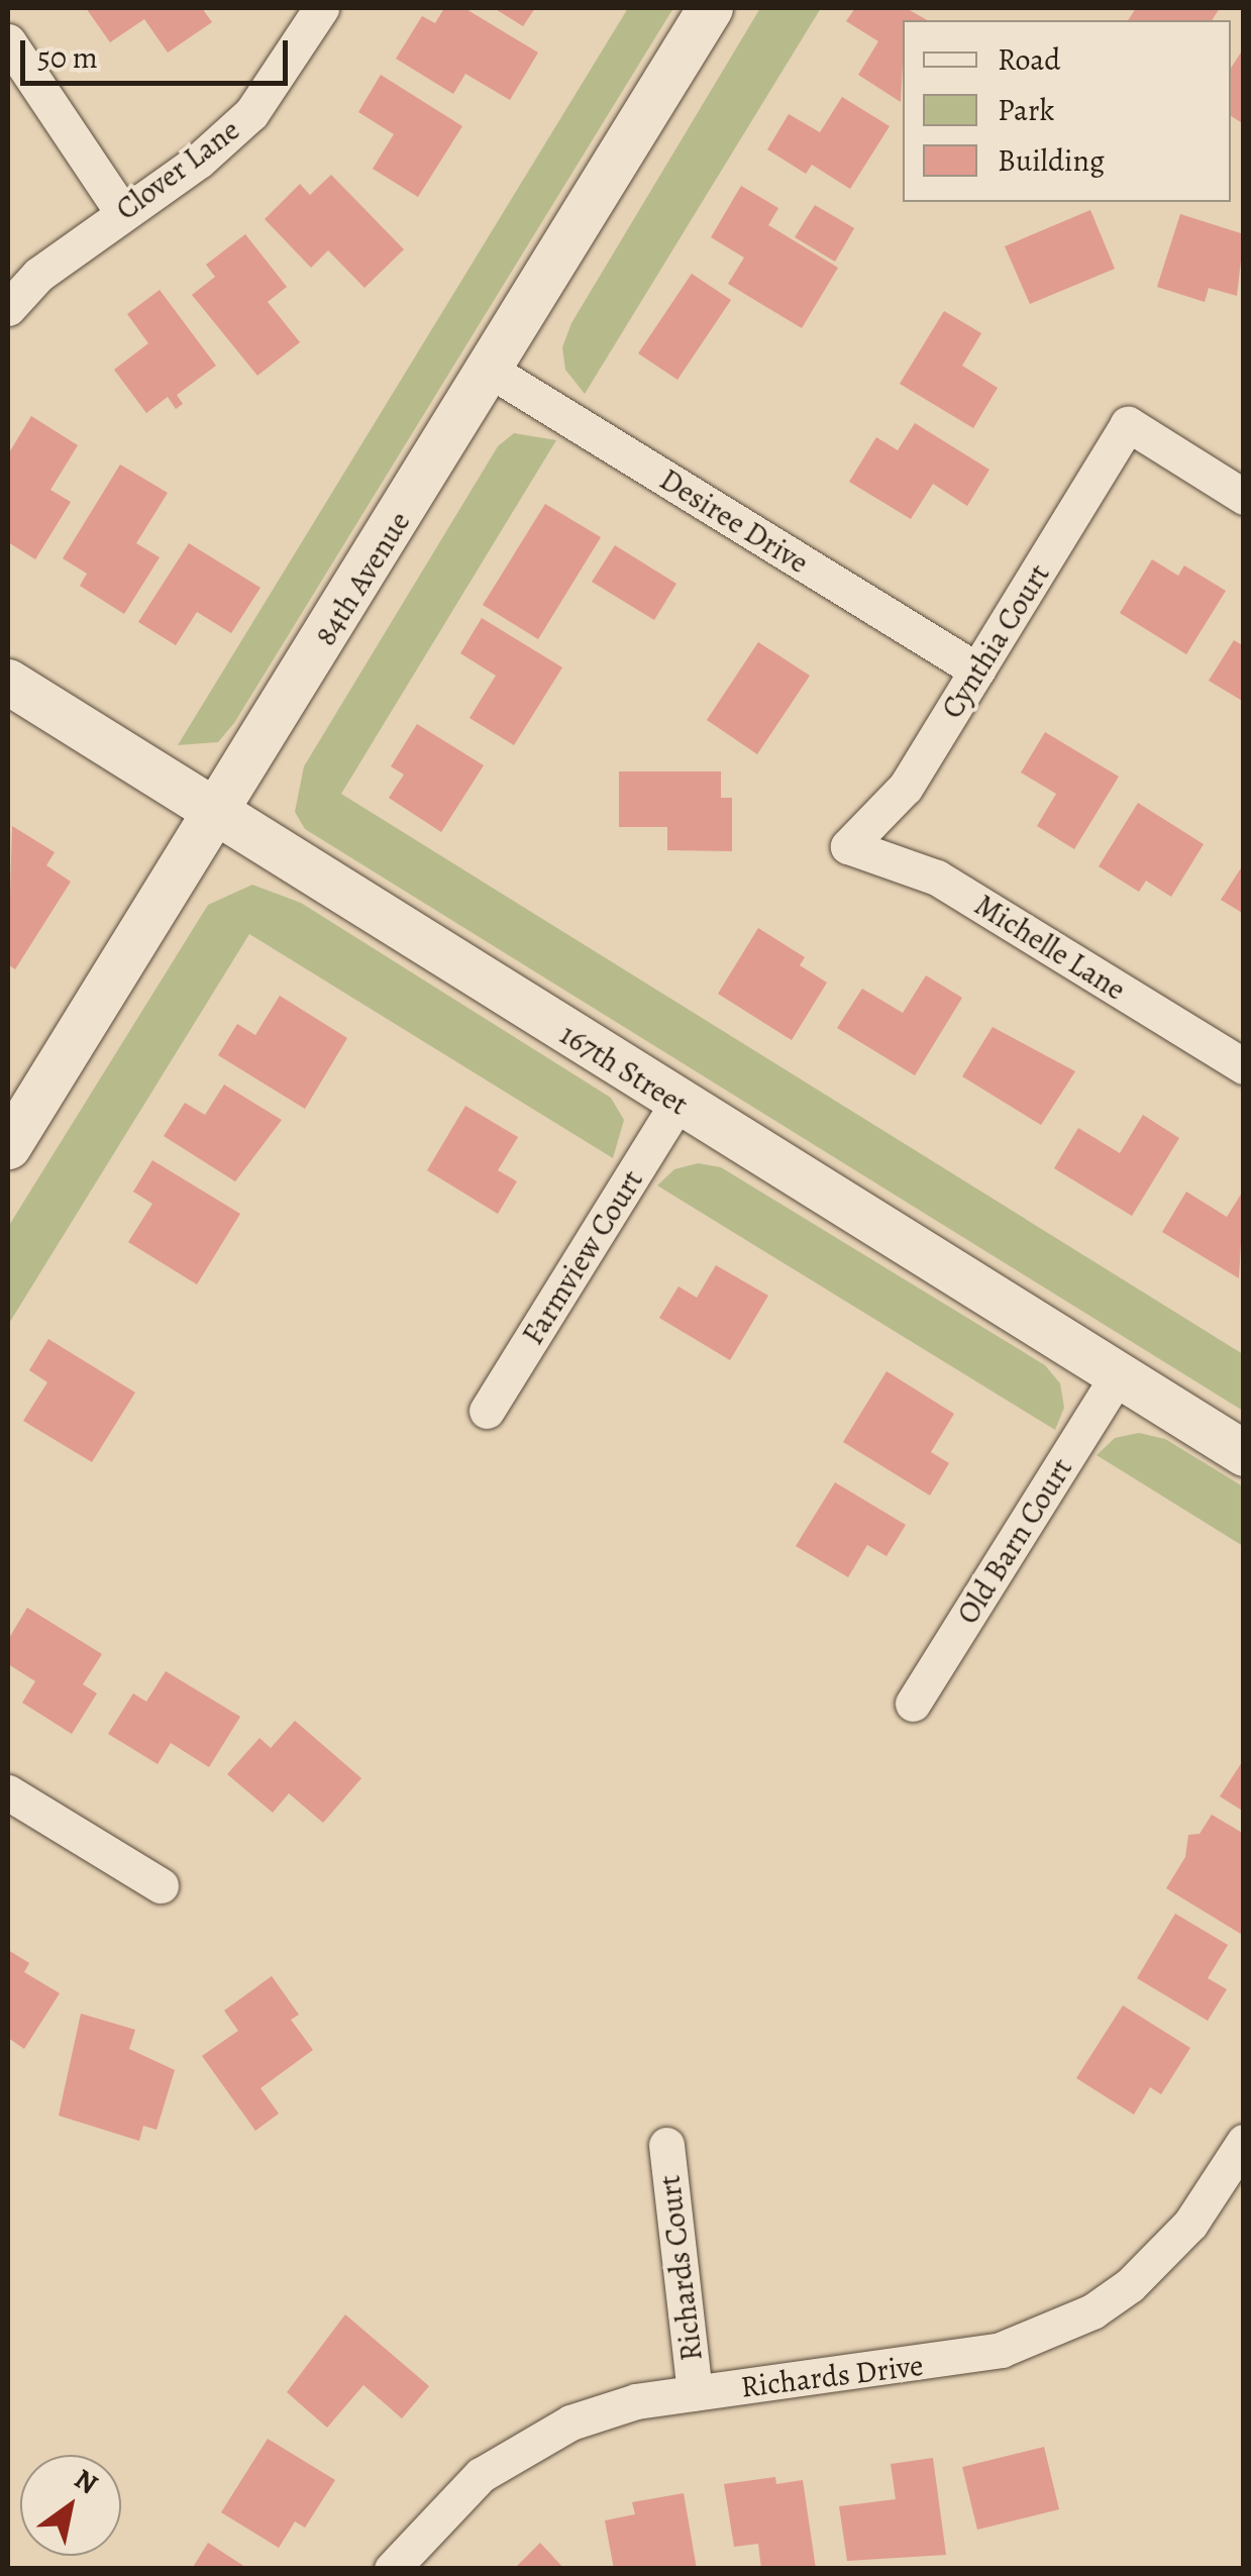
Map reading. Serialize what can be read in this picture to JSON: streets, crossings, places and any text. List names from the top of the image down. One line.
{"streets":{"street":["Clover Lane","Desiree Drive","84th Avenue","Cynthia Court","Michelle Lane","167th Street","Farmview Court","Old Barn Court","Richards Court","Richards Drive"]},"crossings":[["Desiree Drive","84th Avenue"],["Desiree Drive","Cynthia Court"],["84th Avenue","167th Street"],["Cynthia Court","Michelle Lane"],["167th Street","Farmview Court"],["167th Street","Old Barn Court"],["Richards Court","Richards Drive"]],"legend":["Road","Park","Building"],"scale_bar":"50 m","north":"top right"}
